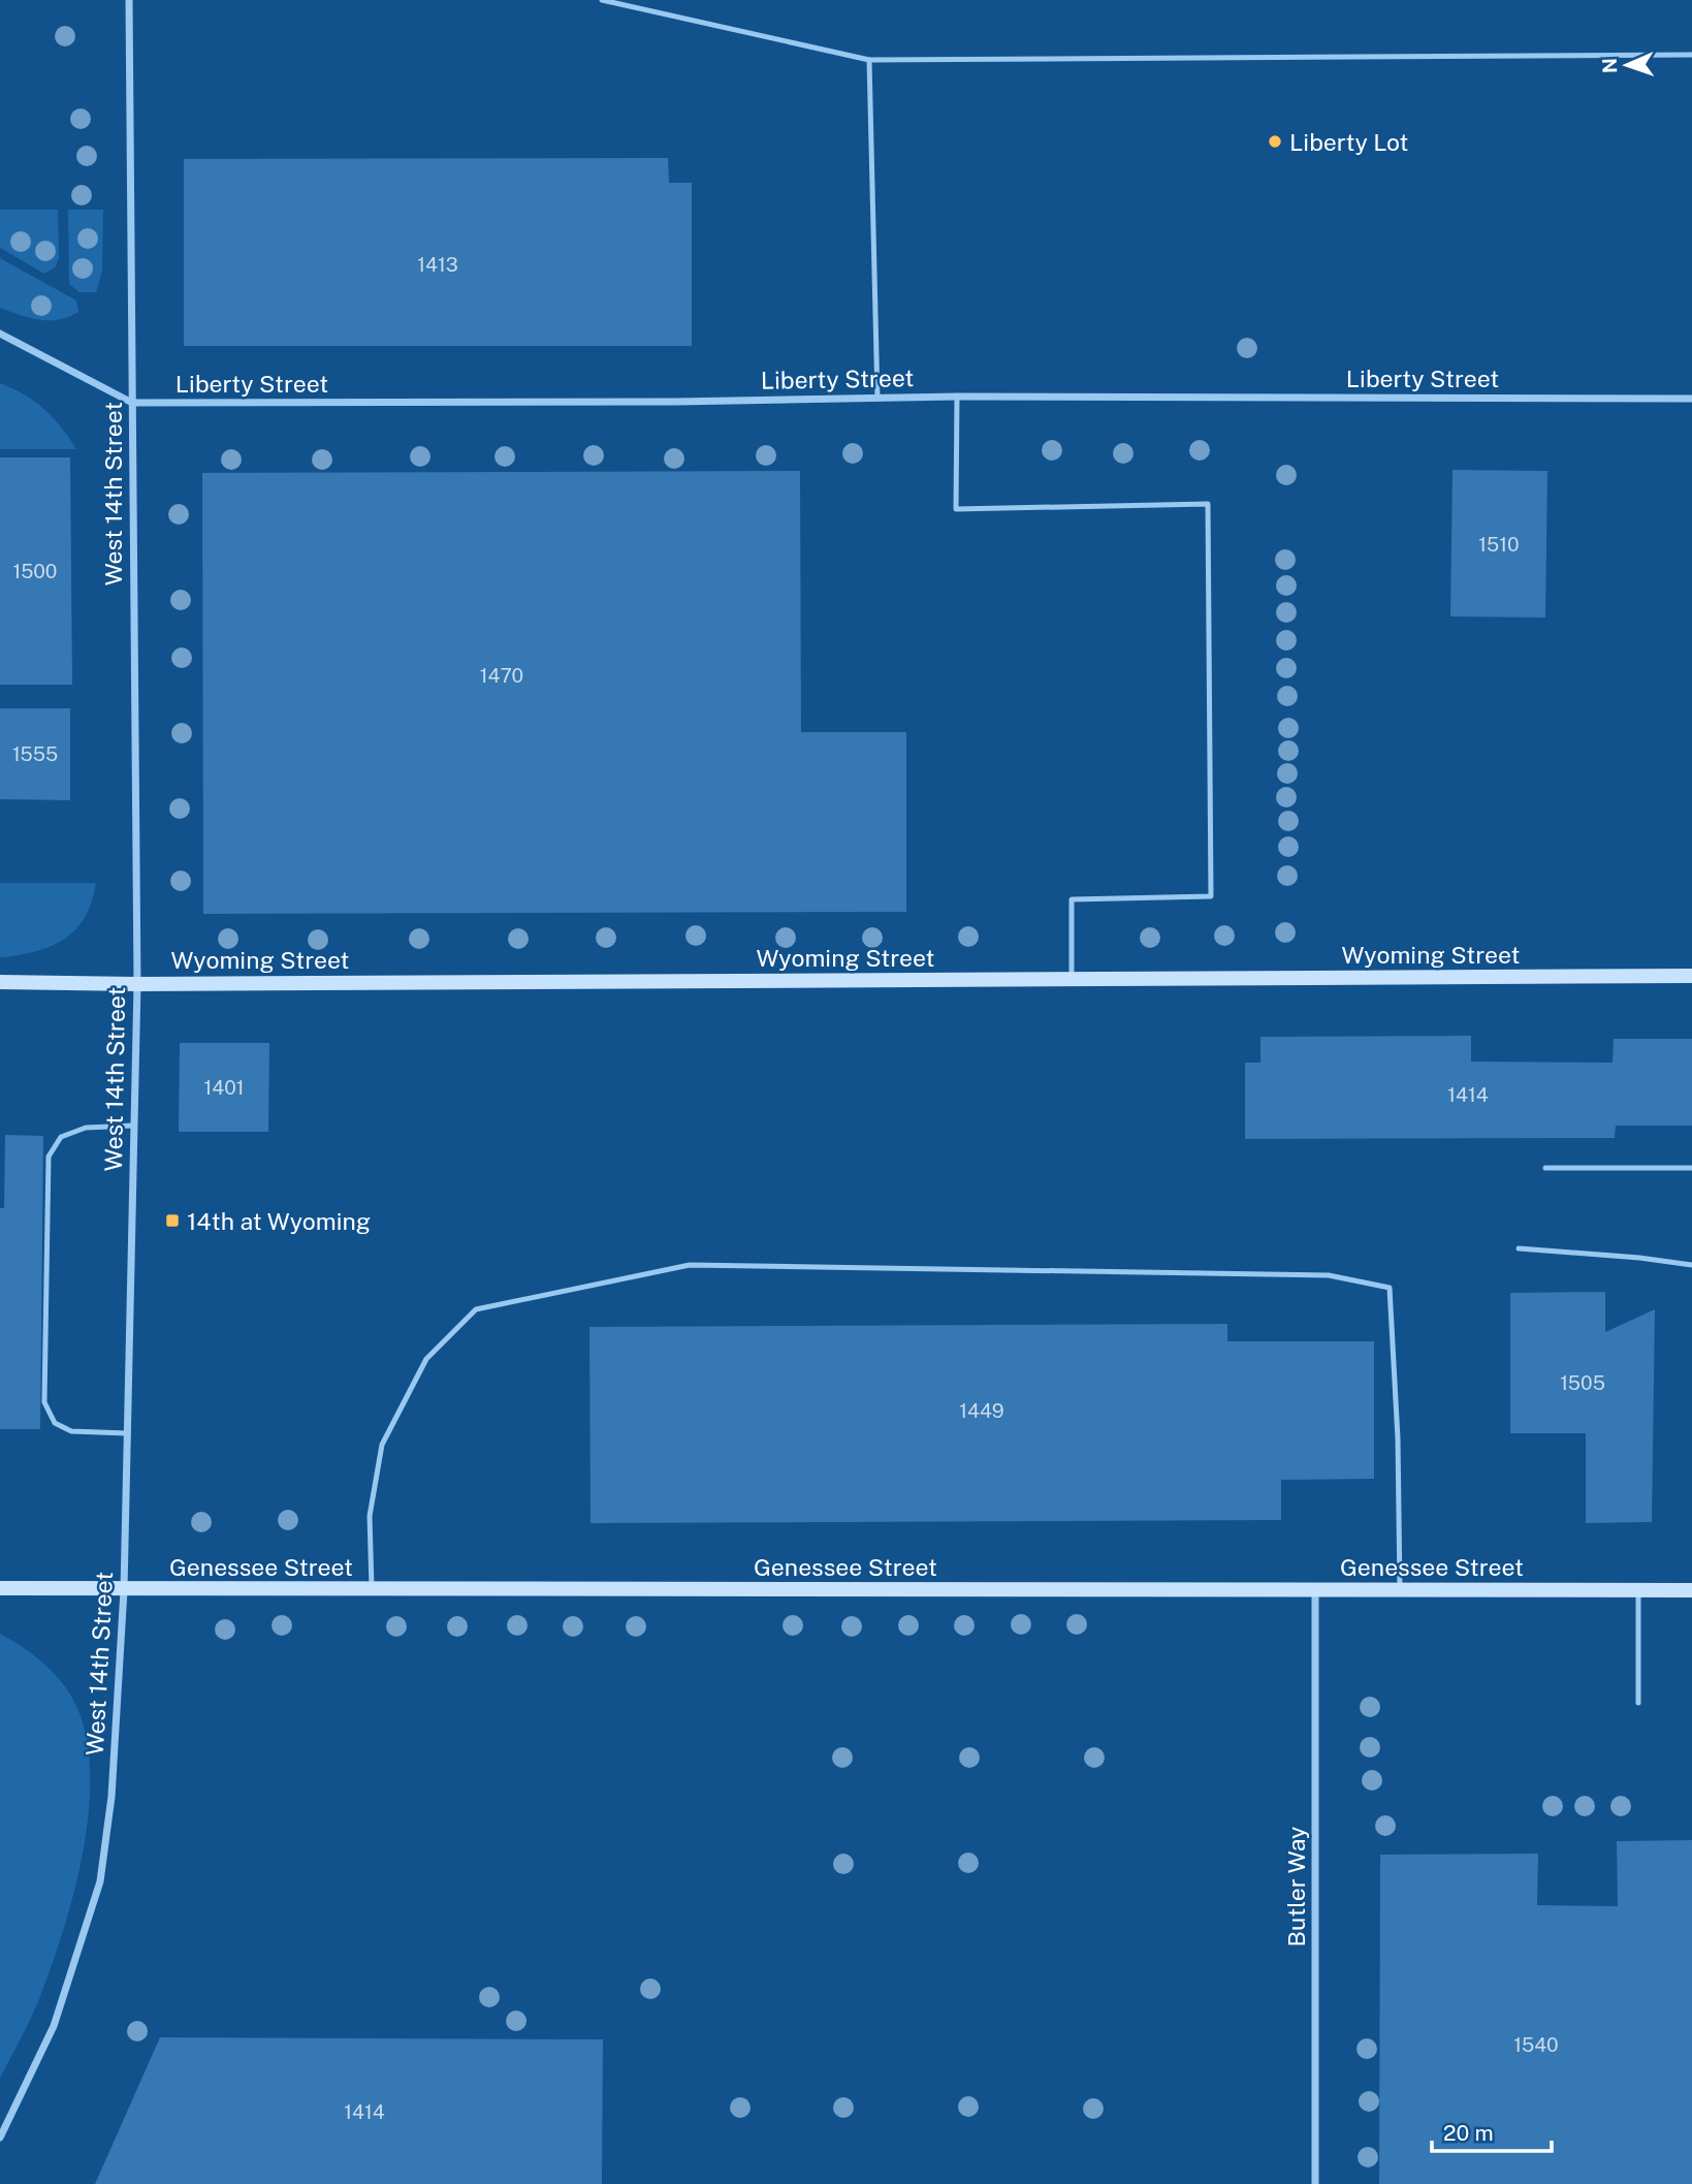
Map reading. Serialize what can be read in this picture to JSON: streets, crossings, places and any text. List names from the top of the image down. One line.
{"streets":{"main road":["Wyoming Street","Genessee Street"],"street":["Liberty Street","West 14th Street","Butler Way"]},"crossings":[["Liberty Street","West 14th Street"],["West 14th Street","Wyoming Street"],["West 14th Street","Genessee Street"],["Genessee Street","Butler Way"]],"places":{"other":["Liberty Lot"],"transit":["14th at Wyoming"]},"house_numbers":["1413","1510","1500","1470","1555","1401","1414","1505","1449","1540","1414"],"scale_bar":"20 m","north":"left"}
